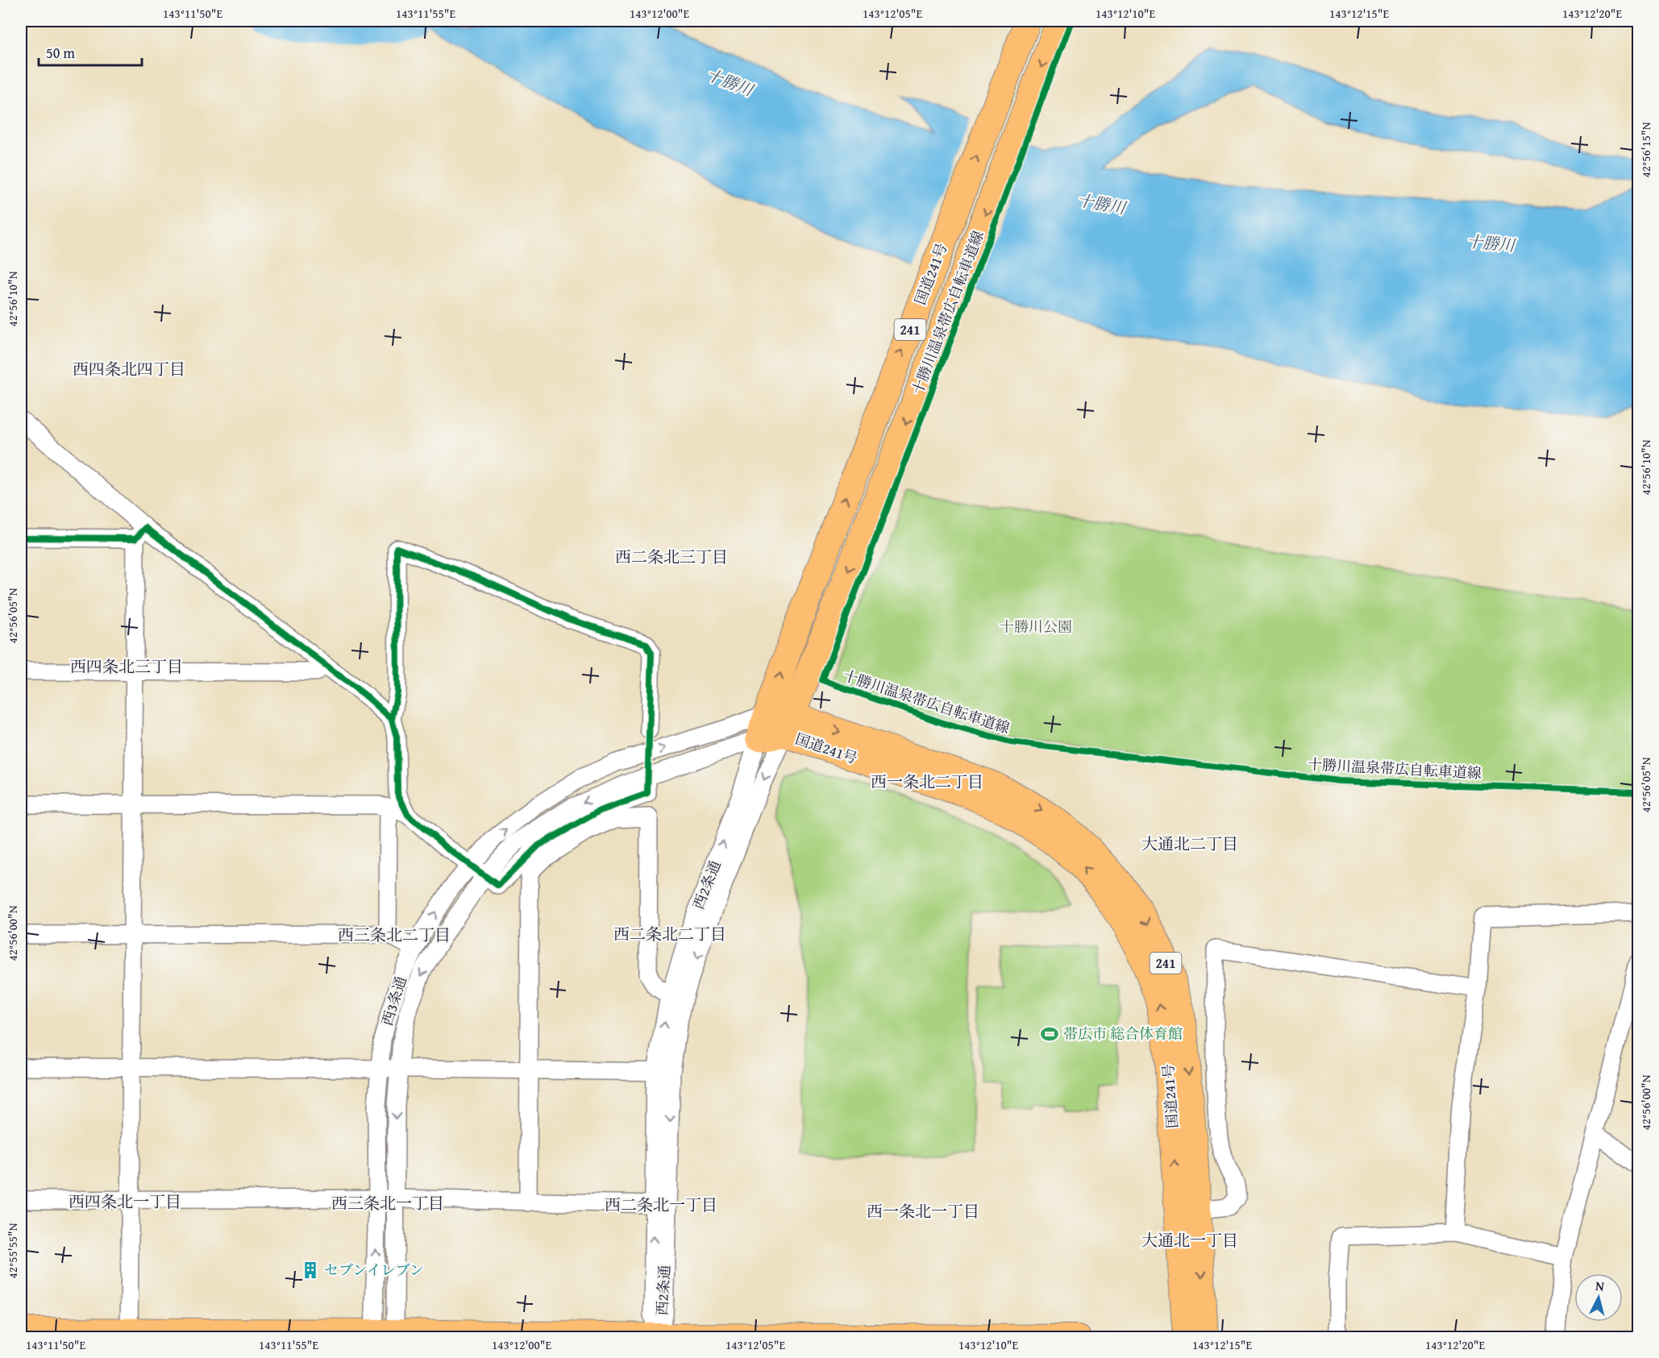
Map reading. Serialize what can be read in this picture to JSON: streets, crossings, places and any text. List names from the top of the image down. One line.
{"streets":{"highway":["国道241号","241"],"street":["西2条通","西3条通"],"cycle path":["十勝川温泉帯広自転車道線"]},"crossings":[["国道241号","西2条通"],["国道241号","西3条通"],["西2条通","西3条通"]],"districts":["西四条北四丁目","西二条北三丁目","西四条北三丁目","西一条北二丁目","大通北二丁目","西二条北二丁目","西三条北二丁目","西四条北一丁目","西三条北一丁目","西二条北一丁目","西一条北一丁目","大通北一丁目"],"water":["十勝川"],"parks":["十勝川公園"],"places":{"sports":["帯広市 総合体育館"],"building":["セブンイレブン"]},"scale_bar":"50 m","north":"top","coordinates":["143°11'50\"E","143°11'55\"E","143°12'00\"E","143°12'05\"E","143°12'10\"E","143°12'15\"E","143°12'20\"E","42°56'15\"N","42°56'10\"N","42°56'05\"N","42°56'00\"N","42°55'55\"N"]}
